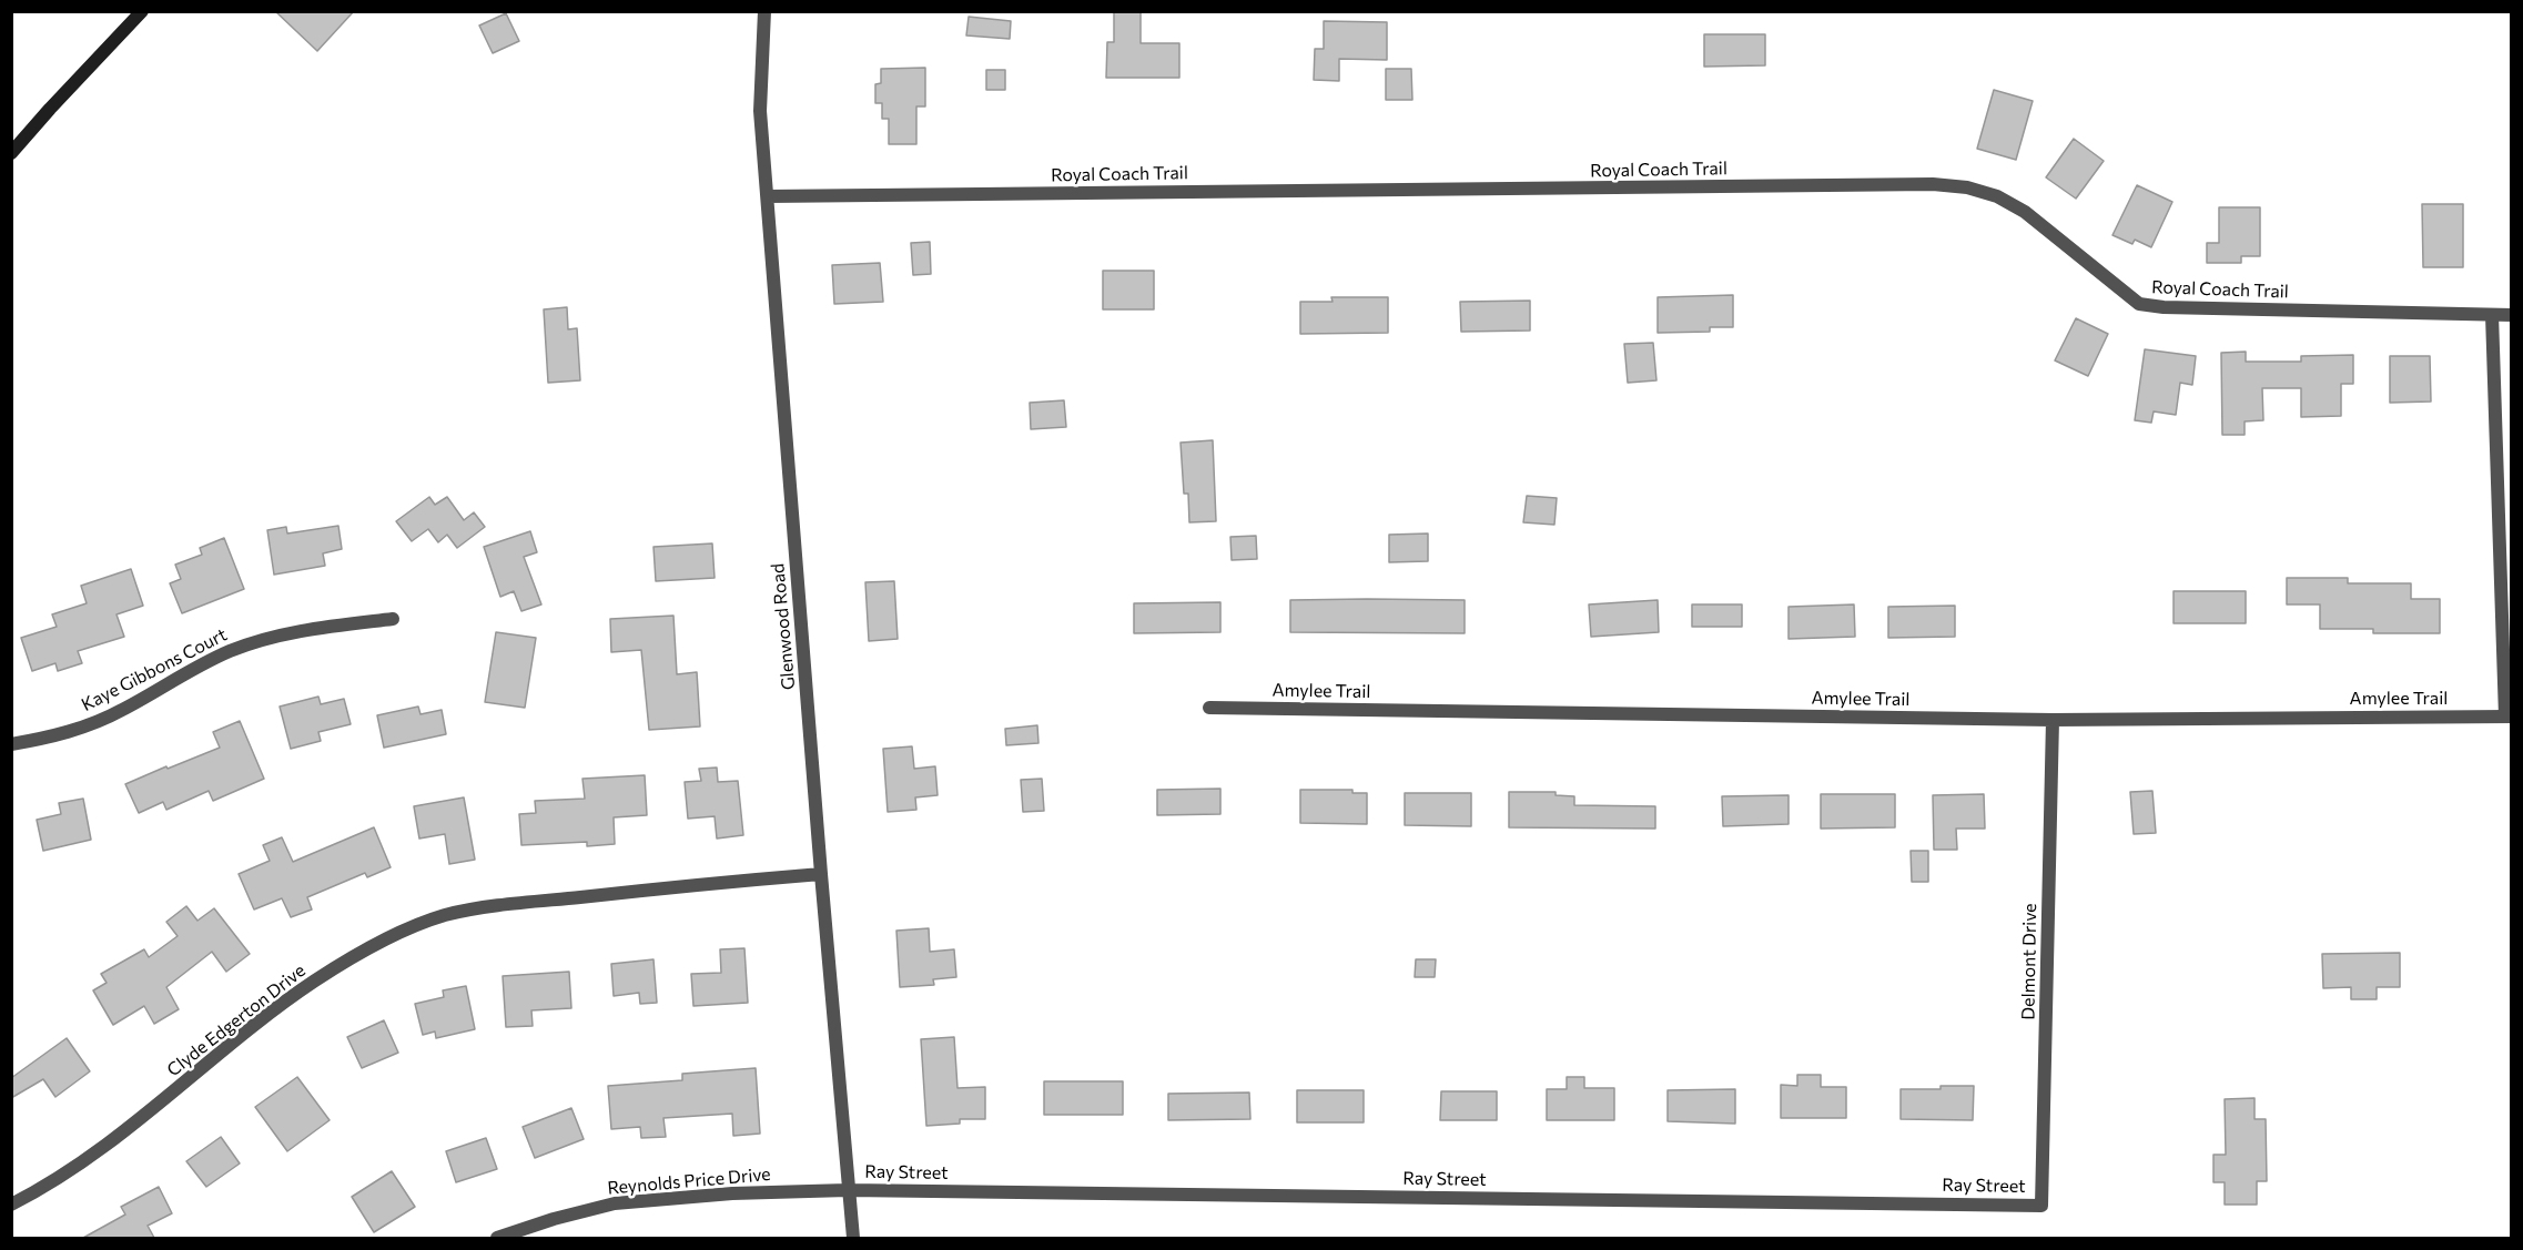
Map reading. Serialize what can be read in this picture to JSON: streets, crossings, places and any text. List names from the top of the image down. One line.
{"streets":{"street":["Royal Coach Trail","Glenwood Road","Kaye Gibbons Court","Amylee Trail","Delmont Drive","Clyde Edgerton Drive","Ray Street","Reynolds Price Drive"]},"crossings":[["Royal Coach Trail","Glenwood Road"],["Glenwood Road","Clyde Edgerton Drive"],["Glenwood Road","Ray Street"],["Glenwood Road","Reynolds Price Drive"],["Amylee Trail","Delmont Drive"],["Delmont Drive","Ray Street"],["Ray Street","Reynolds Price Drive"]]}
